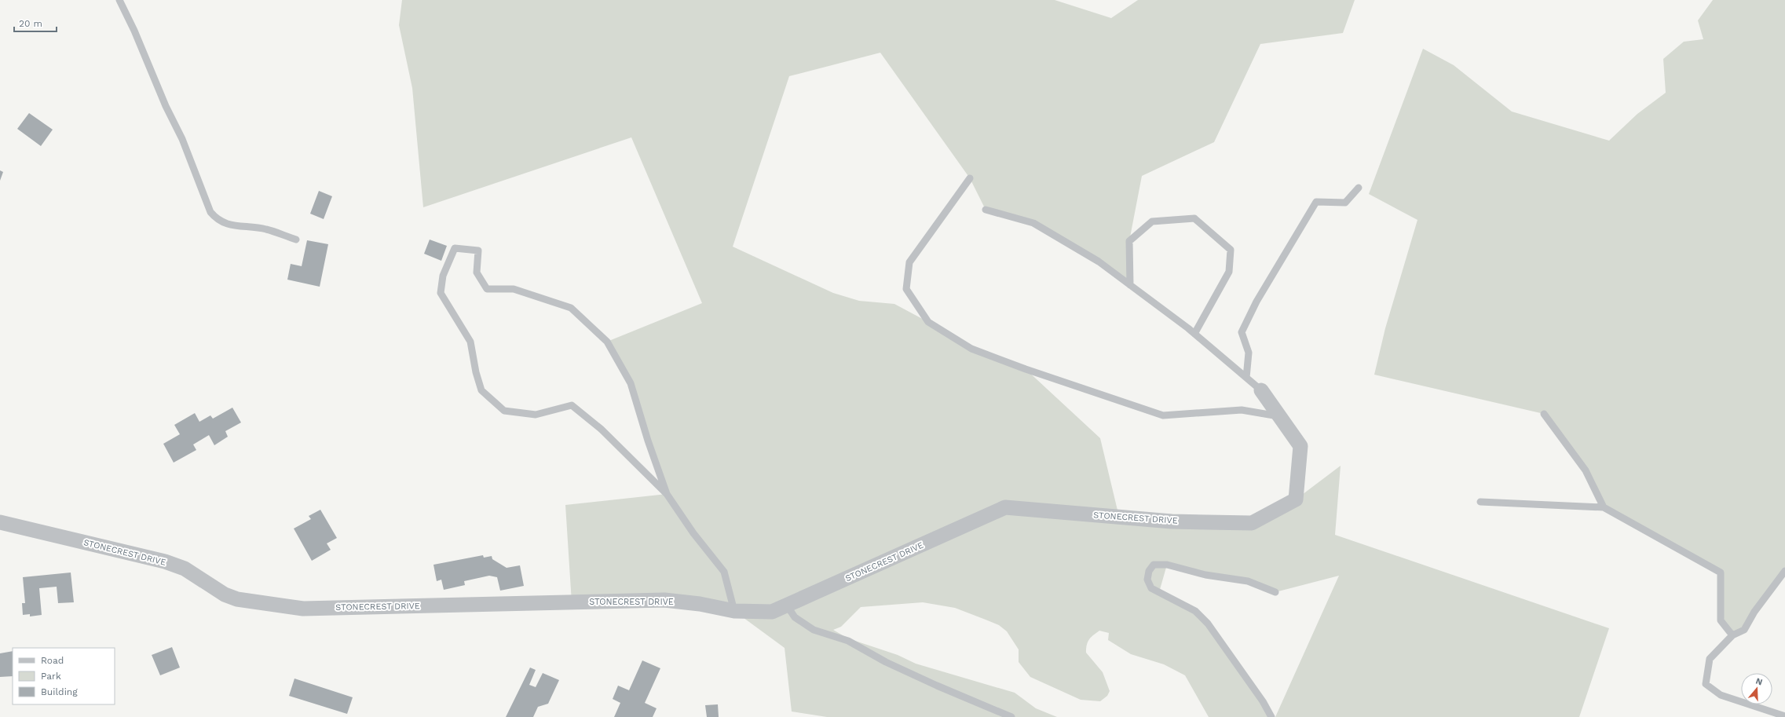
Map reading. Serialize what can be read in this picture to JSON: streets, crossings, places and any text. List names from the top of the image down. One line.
{"streets":{"street":["STONECREST DRIVE"]},"legend":["Road","Park","Building"],"scale_bar":"20 m","north":"top"}
